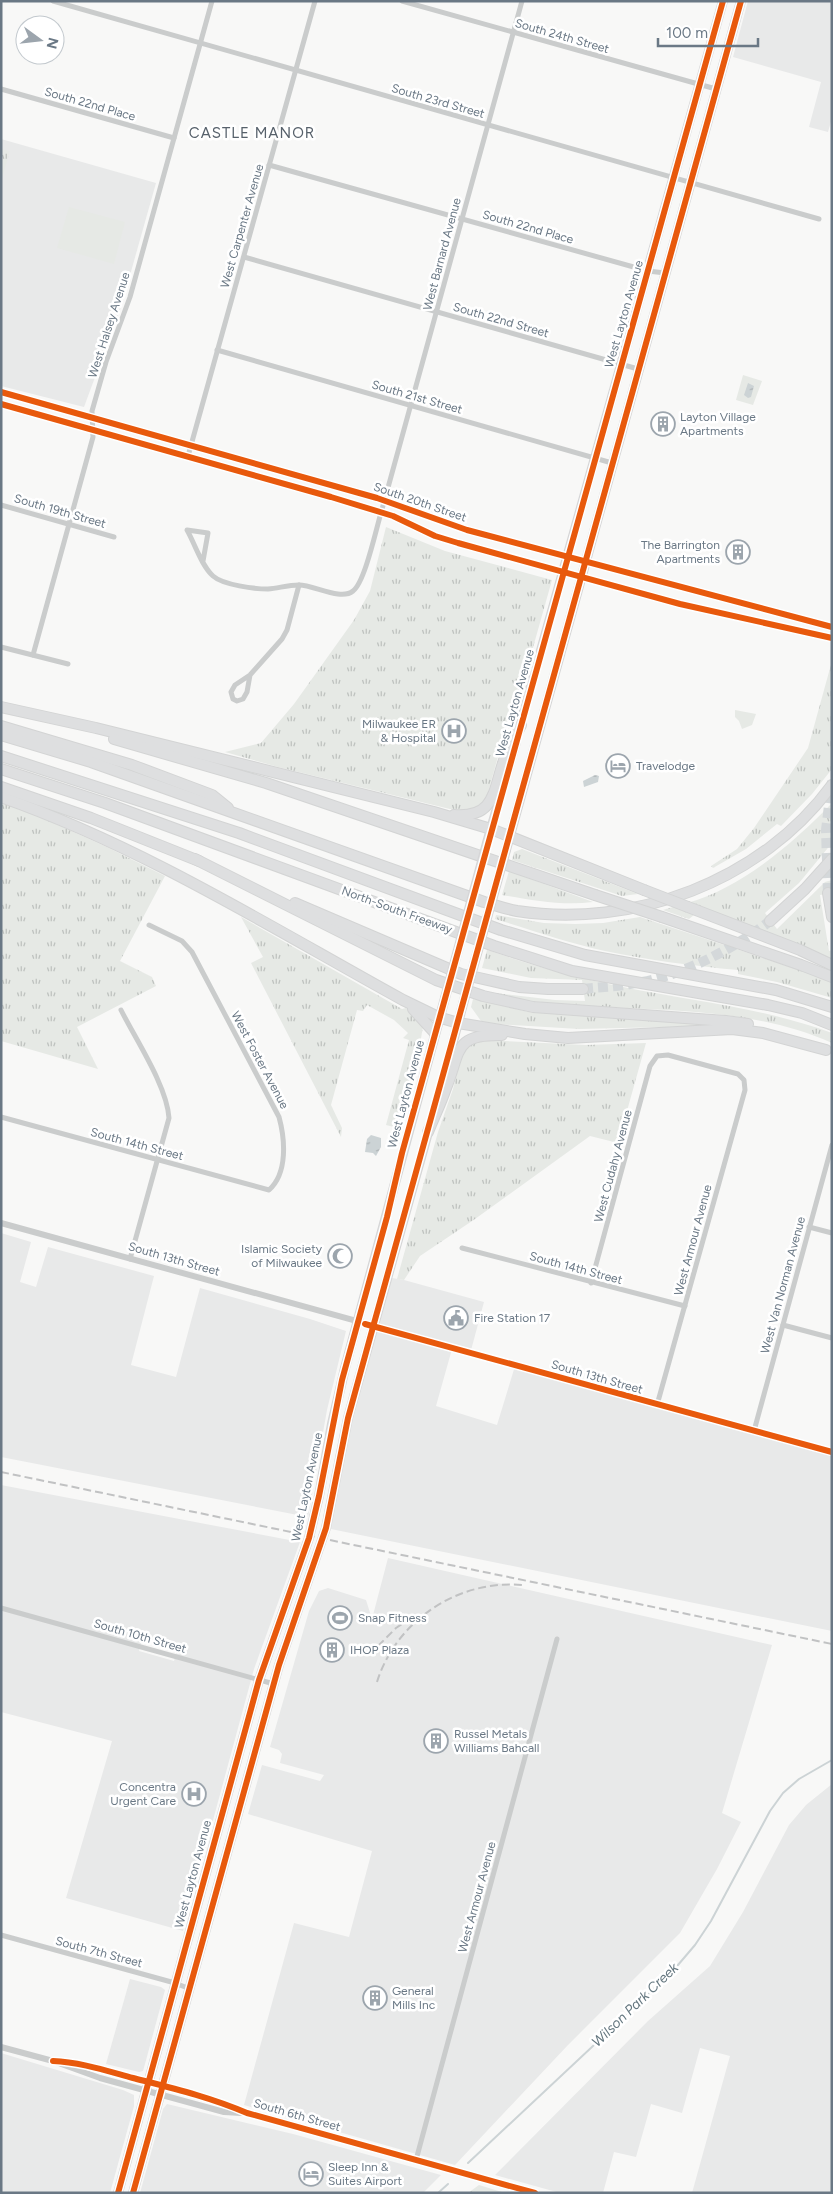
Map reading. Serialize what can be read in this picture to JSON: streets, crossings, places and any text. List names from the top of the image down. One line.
{"streets":{"highway":["North-South Freeway"],"main road":["West Layton Avenue"],"street":["South 24th Street","South 23rd Street","South 22nd Place","West Carpenter Avenue","West Barnard Avenue","South 22nd Street","West Halsey Avenue","South 21st Street","South 20th Street","South 19th Street","West Foster Avenue","South 14th Street","West Cudahy Avenue","West Armour Avenue","South 13th Street","West Van Norman Avenue","South 10th Street","South 7th Street","South 6th Street"]},"crossings":[["South 24th Street","West Barnard Avenue"],["South 24th Street","West Layton Avenue"],["South 23rd Street","West Carpenter Avenue"],["South 23rd Street","West Barnard Avenue"],["South 23rd Street","West Layton Avenue"],["South 23rd Street","West Halsey Avenue"],["South 22nd Place","West Carpenter Avenue"],["South 22nd Place","West Barnard Avenue"],["South 22nd Place","West Layton Avenue"],["South 22nd Place","West Halsey Avenue"],["West Carpenter Avenue","South 22nd Street"],["West Carpenter Avenue","South 21st Street"],["West Carpenter Avenue","South 20th Street"],["West Barnard Avenue","South 22nd Street"],["West Barnard Avenue","South 21st Street"],["West Barnard Avenue","South 20th Street"],["West Layton Avenue","South 22nd Street"],["West Layton Avenue","South 21st Street"],["West Layton Avenue","South 20th Street"],["West Layton Avenue","South 13th Street"],["West Layton Avenue","South 10th Street"],["West Layton Avenue","South 7th Street"],["West Layton Avenue","South 6th Street"],["West Halsey Avenue","South 20th Street"],["West Halsey Avenue","South 19th Street"],["West Foster Avenue","South 14th Street"],["South 14th Street","West Cudahy Avenue"],["South 14th Street","West Armour Avenue"],["West Cudahy Avenue","West Armour Avenue"],["West Armour Avenue","South 13th Street"],["West Armour Avenue","South 6th Street"],["South 13th Street","West Van Norman Avenue"]],"districts":["CASTLE MANOR"],"water":["Wilson Park Creek"],"places":{"building":["Layton Village Apartments","The Barrington Apartments","IHOP Plaza","Russel Metals Williams Bahcall","General Mills Inc"],"hospital":["Milwaukee ER & Hospital","Concentra Urgent Care"],"hotel":["Travelodge","Sleep Inn & Suites Airport"],"mosque":["Islamic Society of Milwaukee"],"public building":["Fire Station 17"],"sports":["Snap Fitness"]},"scale_bar":"100 m","north":"right"}
